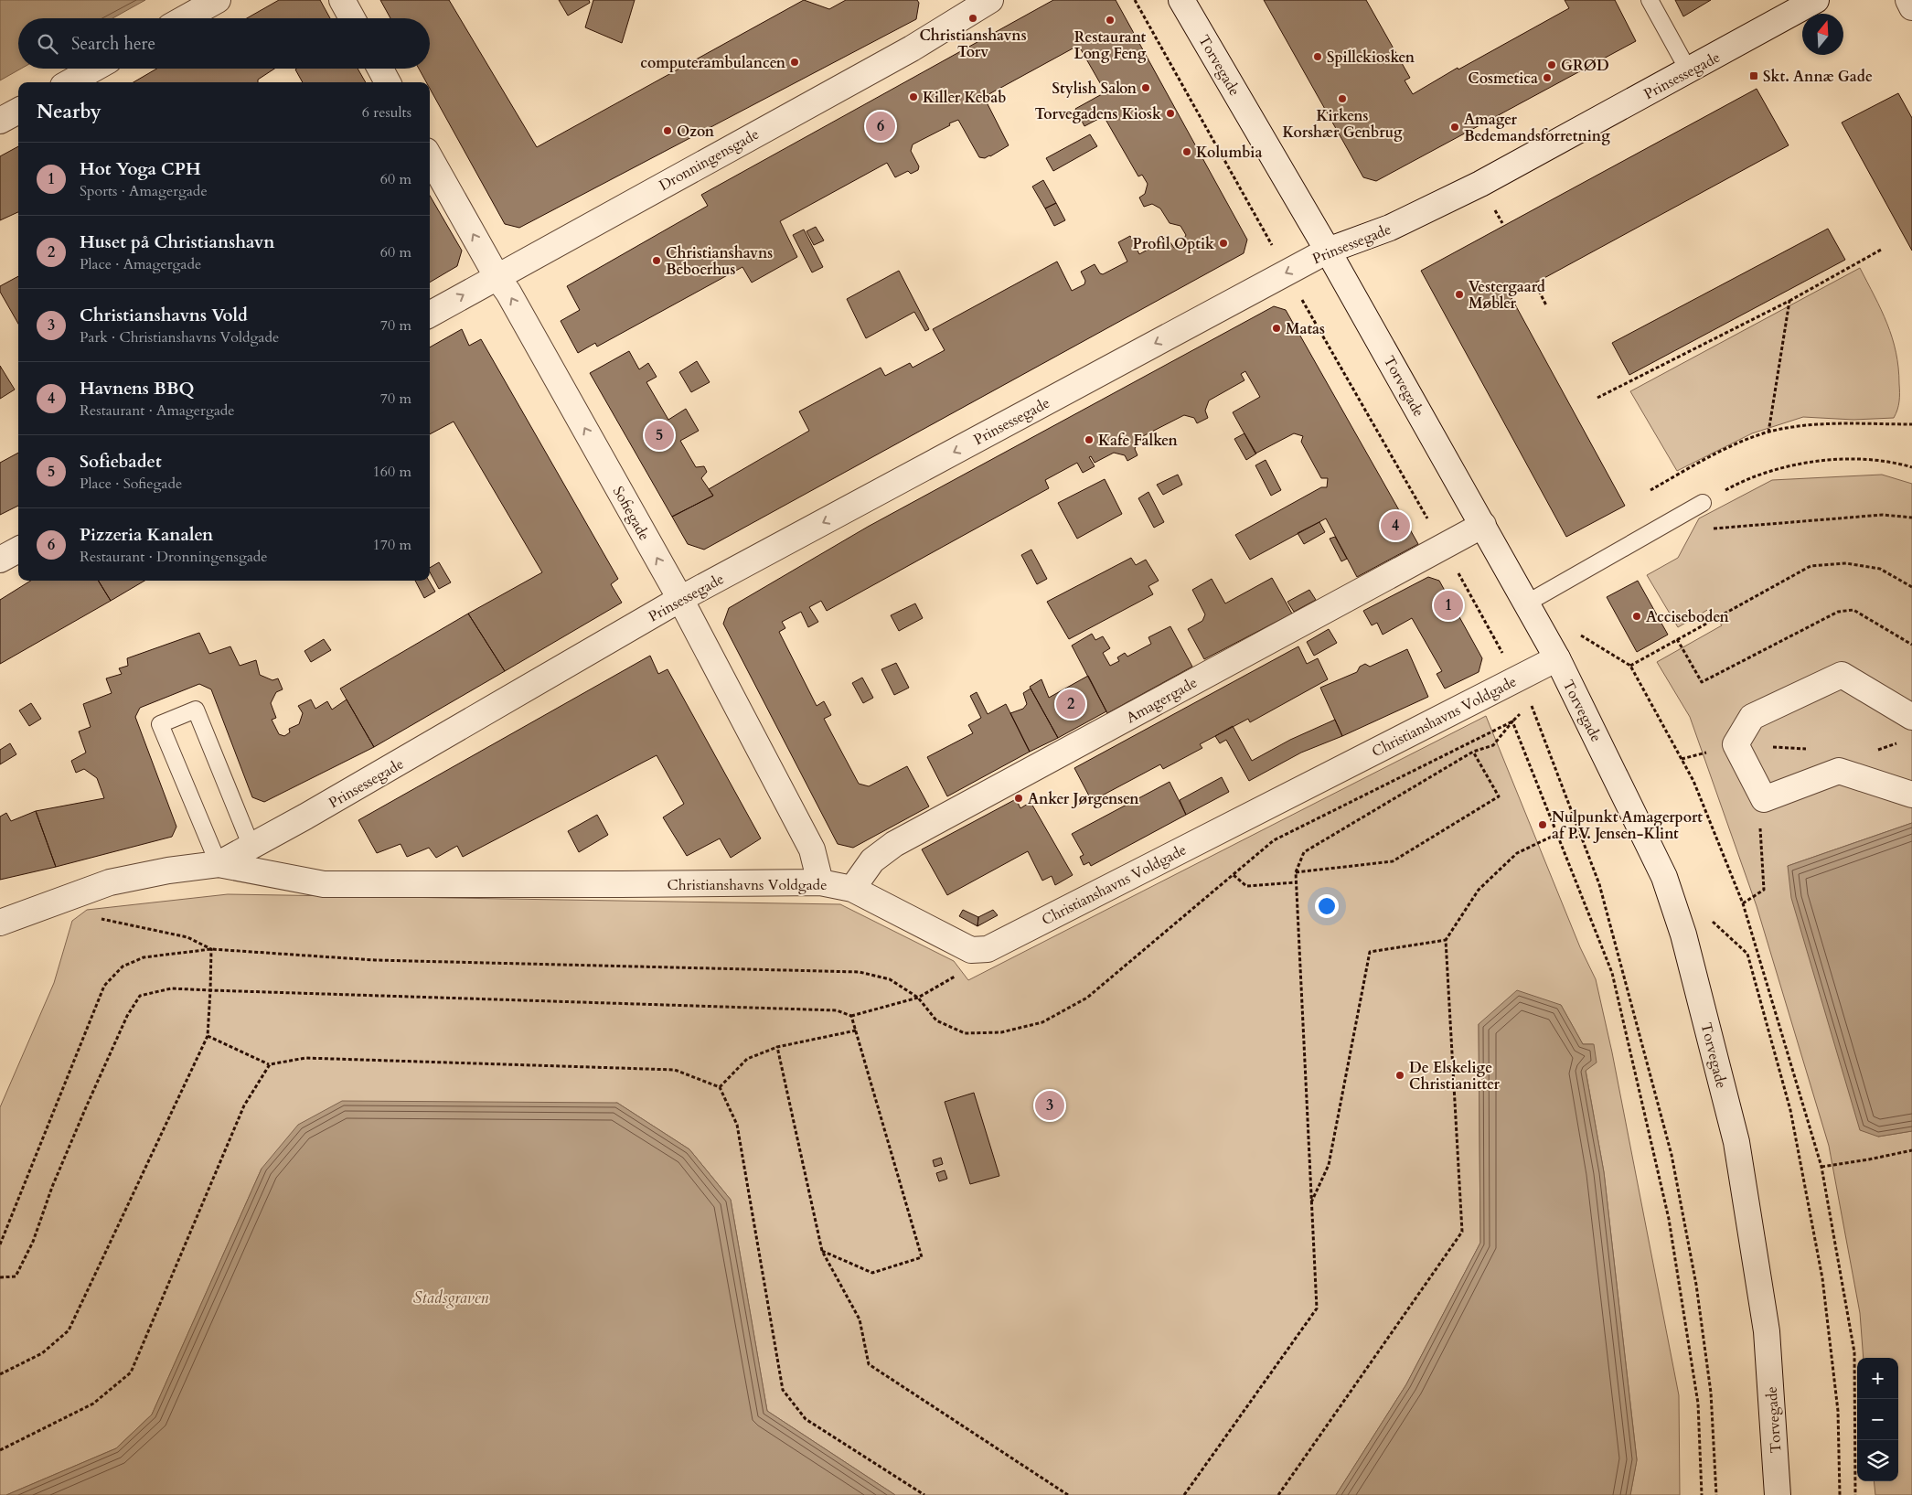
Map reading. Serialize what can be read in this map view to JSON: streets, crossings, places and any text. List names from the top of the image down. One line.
{"streets":{"street":["Torvegade","Prinsessegade","Dronningensgade","Sofiegade","Amagergade","Christianshavns Voldgade"]},"crossings":[["Torvegade","Prinsessegade"],["Torvegade","Amagergade"],["Torvegade","Christianshavns Voldgade"],["Prinsessegade","Sofiegade"],["Prinsessegade","Christianshavns Voldgade"],["Dronningensgade","Sofiegade"],["Sofiegade","Christianshavns Voldgade"],["Amagergade","Christianshavns Voldgade"]],"one_way":["Prinsessegade","Sofiegade"],"water":["Stadsgraven"],"places":{"other":["Christianshavns Torv","Restaurant Long Feng","Spillekiosken","computerambulancen","GRØD","Cosmetica","Stylish Salon","Killer Kebab","Kirkens Korshær Genbrug","Torvegadens Kiosk","Amager Bedemandsforretning","Ozon","Kolumbia","Profil Optik","Christianshavns Beboerhus","Vestergaard Møbler","Matas","Kafe Falken","Acciseboden","Anker Jørgensen","Nulpunkt Amagerport af P.V. Jensen-Klint","De Elskelige Christianitter"],"transit":["Skt. Annæ Gade"]},"north":"top","page":{"search":"Search here","heading":["Nearby","6 results"],"pins":["6","5","4","1","2","3"],"list":[{"mark":"1","name":"Hot Yoga CPH","note":"Sports · Amagergade","value":"60 m"},{"mark":"2","name":"Huset på Christianshavn","note":"Place · Amagergade","value":"60 m"},{"mark":"3","name":"Christianshavns Vold","note":"Park · Christianshavns Voldgade","value":"70 m"},{"mark":"4","name":"Havnens BBQ","note":"Restaurant · Amagergade","value":"70 m"},{"mark":"5","name":"Sofiebadet","note":"Place · Sofiegade","value":"160 m"},{"mark":"6","name":"Pizzeria Kanalen","note":"Restaurant · Dronningensgade","value":"170 m"}],"map_buttons":["+","−"]}}
